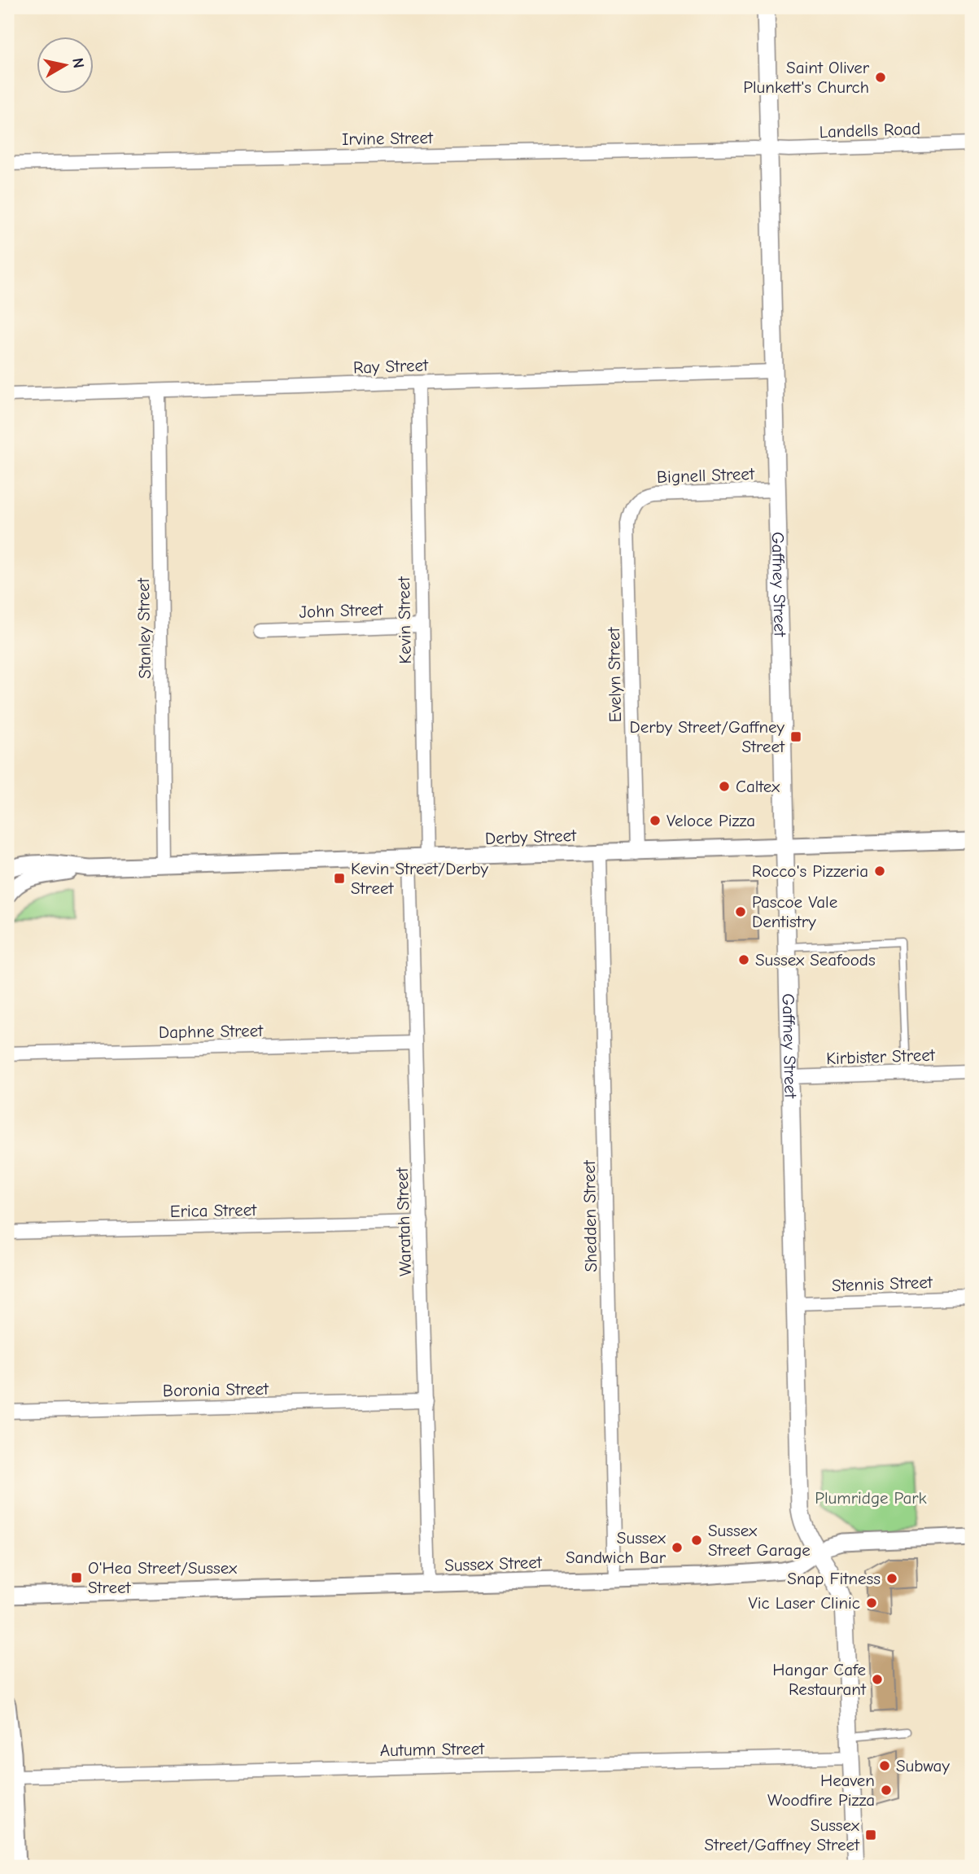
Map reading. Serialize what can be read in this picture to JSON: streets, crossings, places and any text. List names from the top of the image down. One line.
{"streets":{"main road":["Gaffney Street"],"street":["Landells Road","Irvine Street","Ray Street","Bignell Street","John Street","Kevin Street","Stanley Street","Evelyn Street","Derby Street","Daphne Street","Kirbister Street","Erica Street","Shedden Street","Waratah Street","Stennis Street","Boronia Street","Sussex Street","Autumn Street"]},"crossings":[["Landells Road","Irvine Street"],["Landells Road","Gaffney Street"],["Irvine Street","Gaffney Street"],["Ray Street","Gaffney Street"],["Ray Street","Kevin Street"],["Ray Street","Stanley Street"],["Bignell Street","Gaffney Street"],["Bignell Street","Evelyn Street"],["Gaffney Street","Derby Street"],["Gaffney Street","Kirbister Street"],["Gaffney Street","Stennis Street"],["Gaffney Street","Sussex Street"],["Gaffney Street","Autumn Street"],["John Street","Kevin Street"],["Kevin Street","Derby Street"],["Kevin Street","Waratah Street"],["Stanley Street","Derby Street"],["Evelyn Street","Derby Street"],["Derby Street","Shedden Street"],["Derby Street","Waratah Street"],["Daphne Street","Waratah Street"],["Erica Street","Waratah Street"],["Shedden Street","Sussex Street"],["Waratah Street","Boronia Street"],["Waratah Street","Sussex Street"]],"parks":["Plumridge Park"],"places":{"other":["Saint Oliver Plunkett's Church","Caltex","Veloce Pizza","Rocco's Pizzeria","Pascoe Vale Dentistry","Sussex Seafoods","Sussex Street Garage","Sussex Sandwich Bar","Snap Fitness","Vic Laser Clinic","Hangar Cafe Restaurant","Subway","Heaven Woodfire Pizza"],"transit":["Derby Street/Gaffney Street","Kevin Street/Derby Street","O'Hea Street/Sussex Street","Sussex Street/Gaffney Street"]},"north":"right"}
